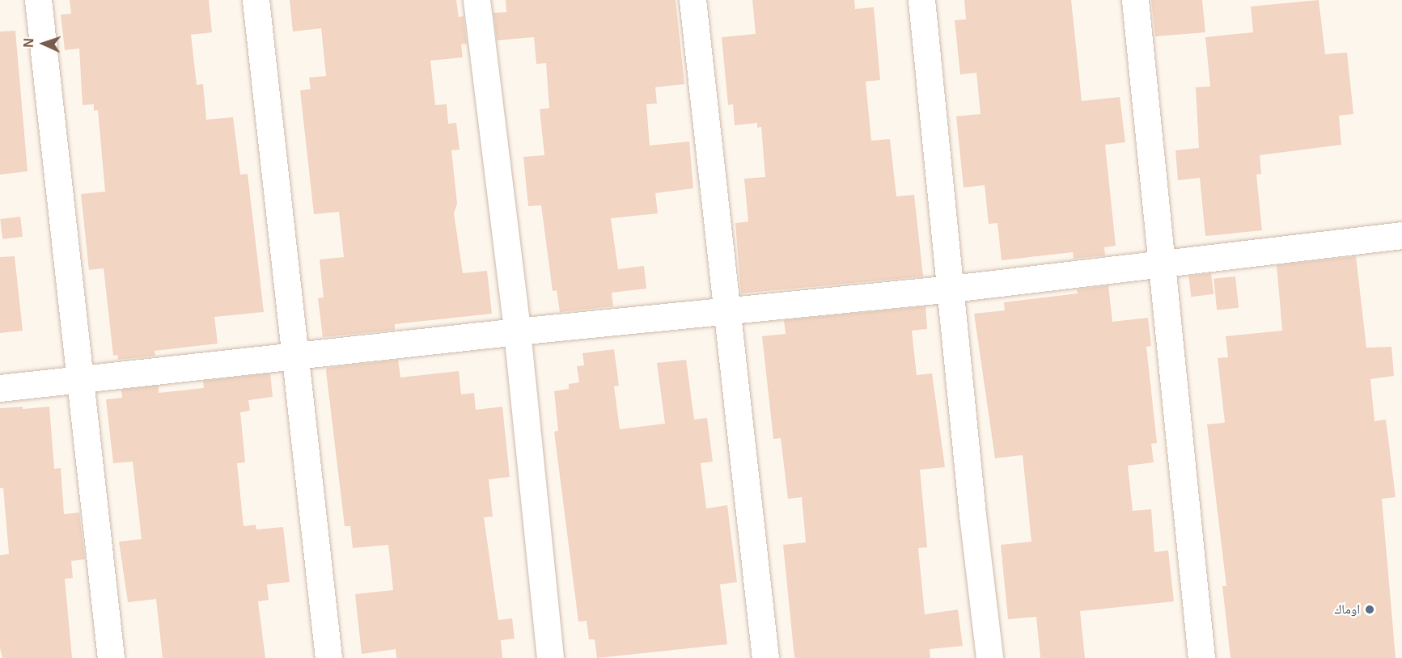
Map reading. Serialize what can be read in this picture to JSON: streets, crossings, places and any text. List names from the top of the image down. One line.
{"places":["اوماك"],"north":"left"}
